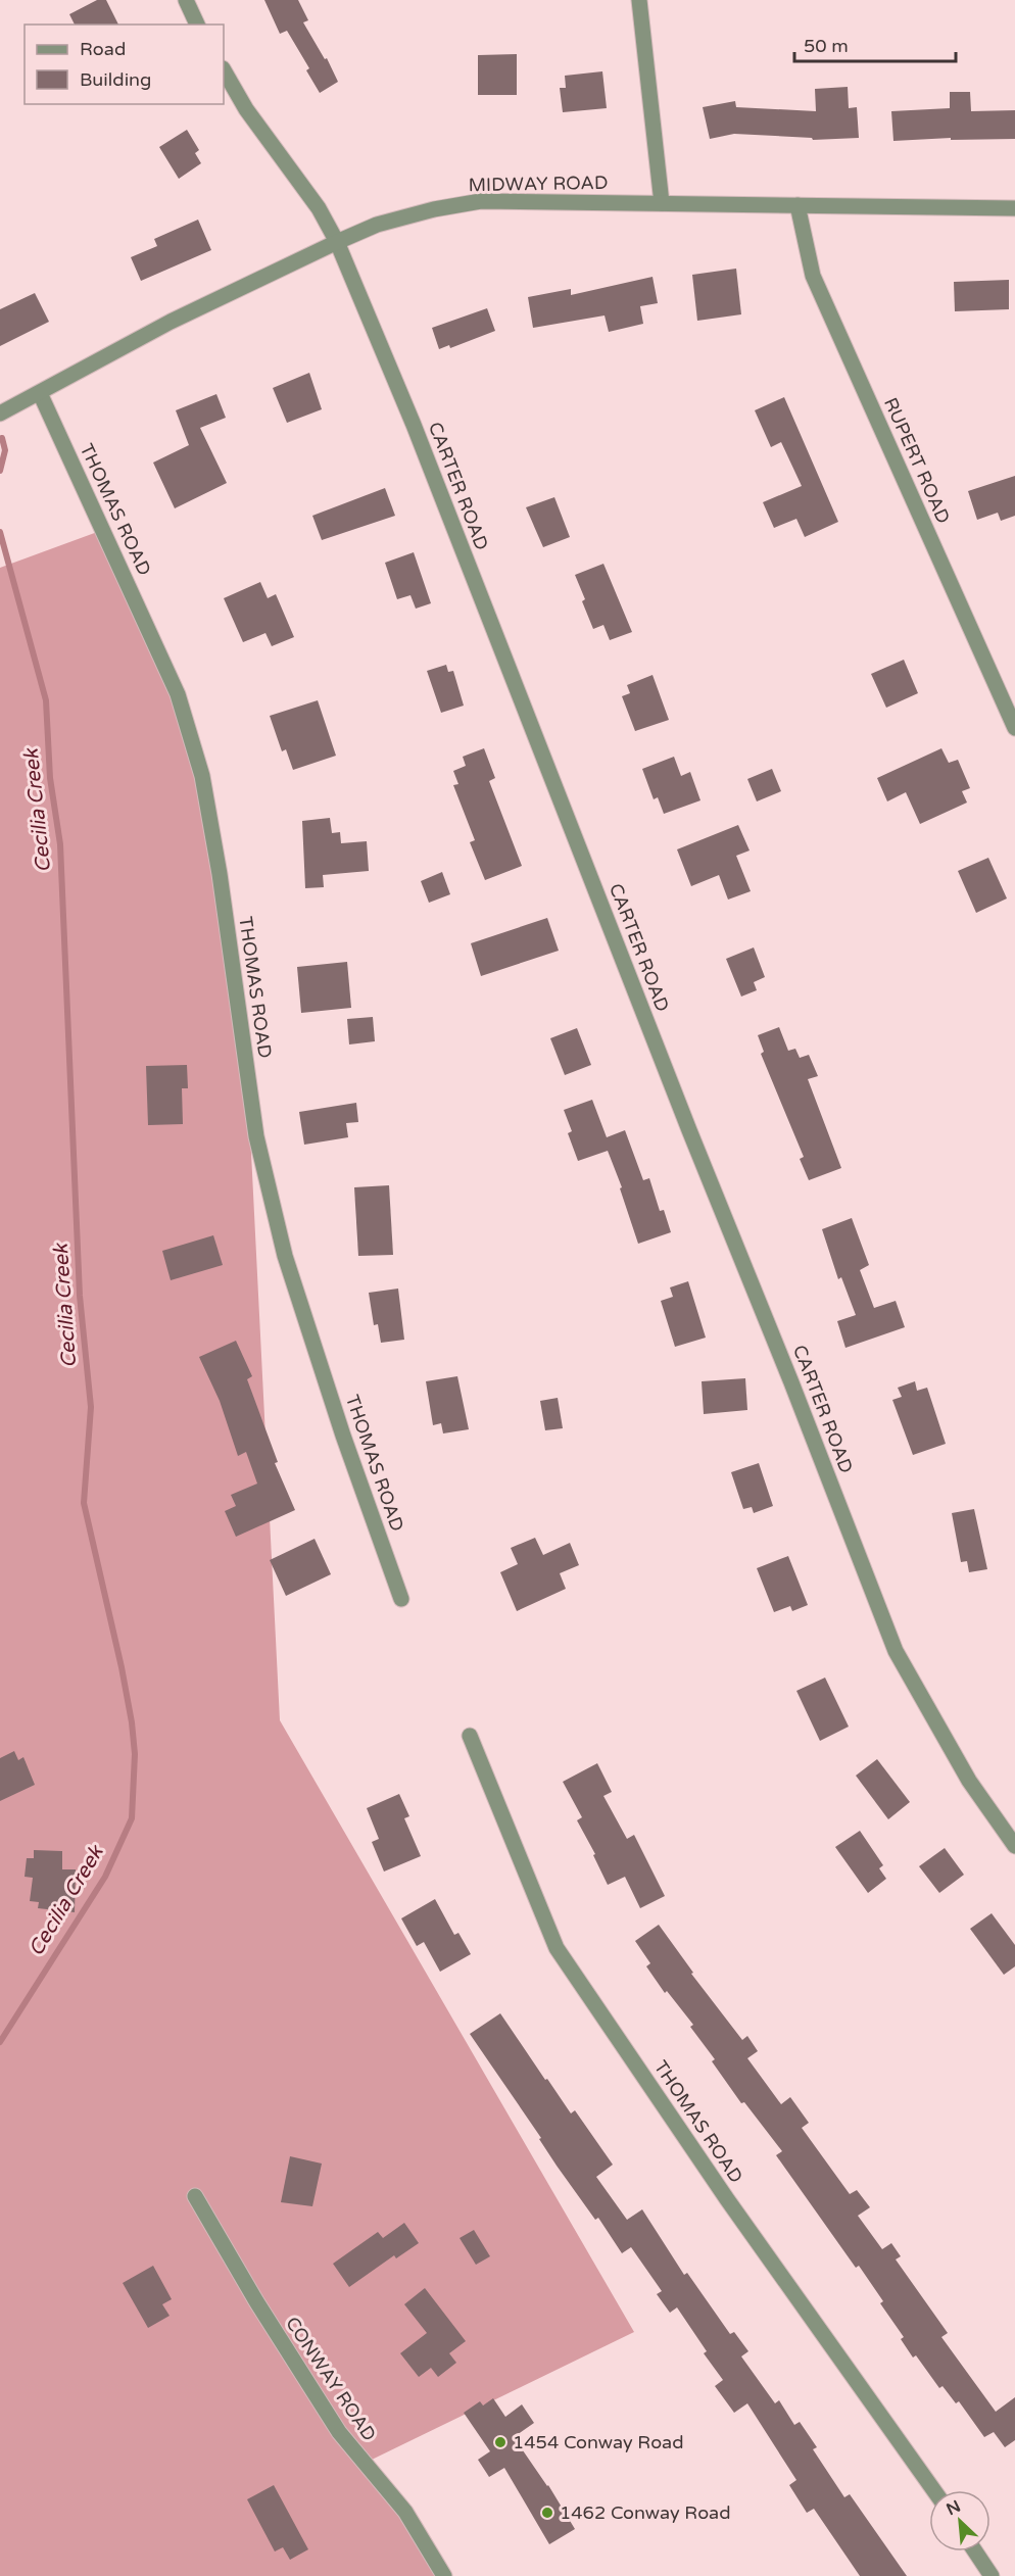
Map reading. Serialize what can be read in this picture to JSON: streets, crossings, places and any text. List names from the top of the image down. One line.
{"streets":{"street":["MIDWAY ROAD","RUPERT ROAD","CARTER ROAD","THOMAS ROAD","CONWAY ROAD"]},"crossings":[["MIDWAY ROAD","RUPERT ROAD"],["MIDWAY ROAD","CARTER ROAD"],["MIDWAY ROAD","THOMAS ROAD"]],"water":["Cecilia Creek"],"places":["1454 Conway Road","1462 Conway Road"],"legend":["Road","Building"],"scale_bar":"50 m","north":"top left"}
